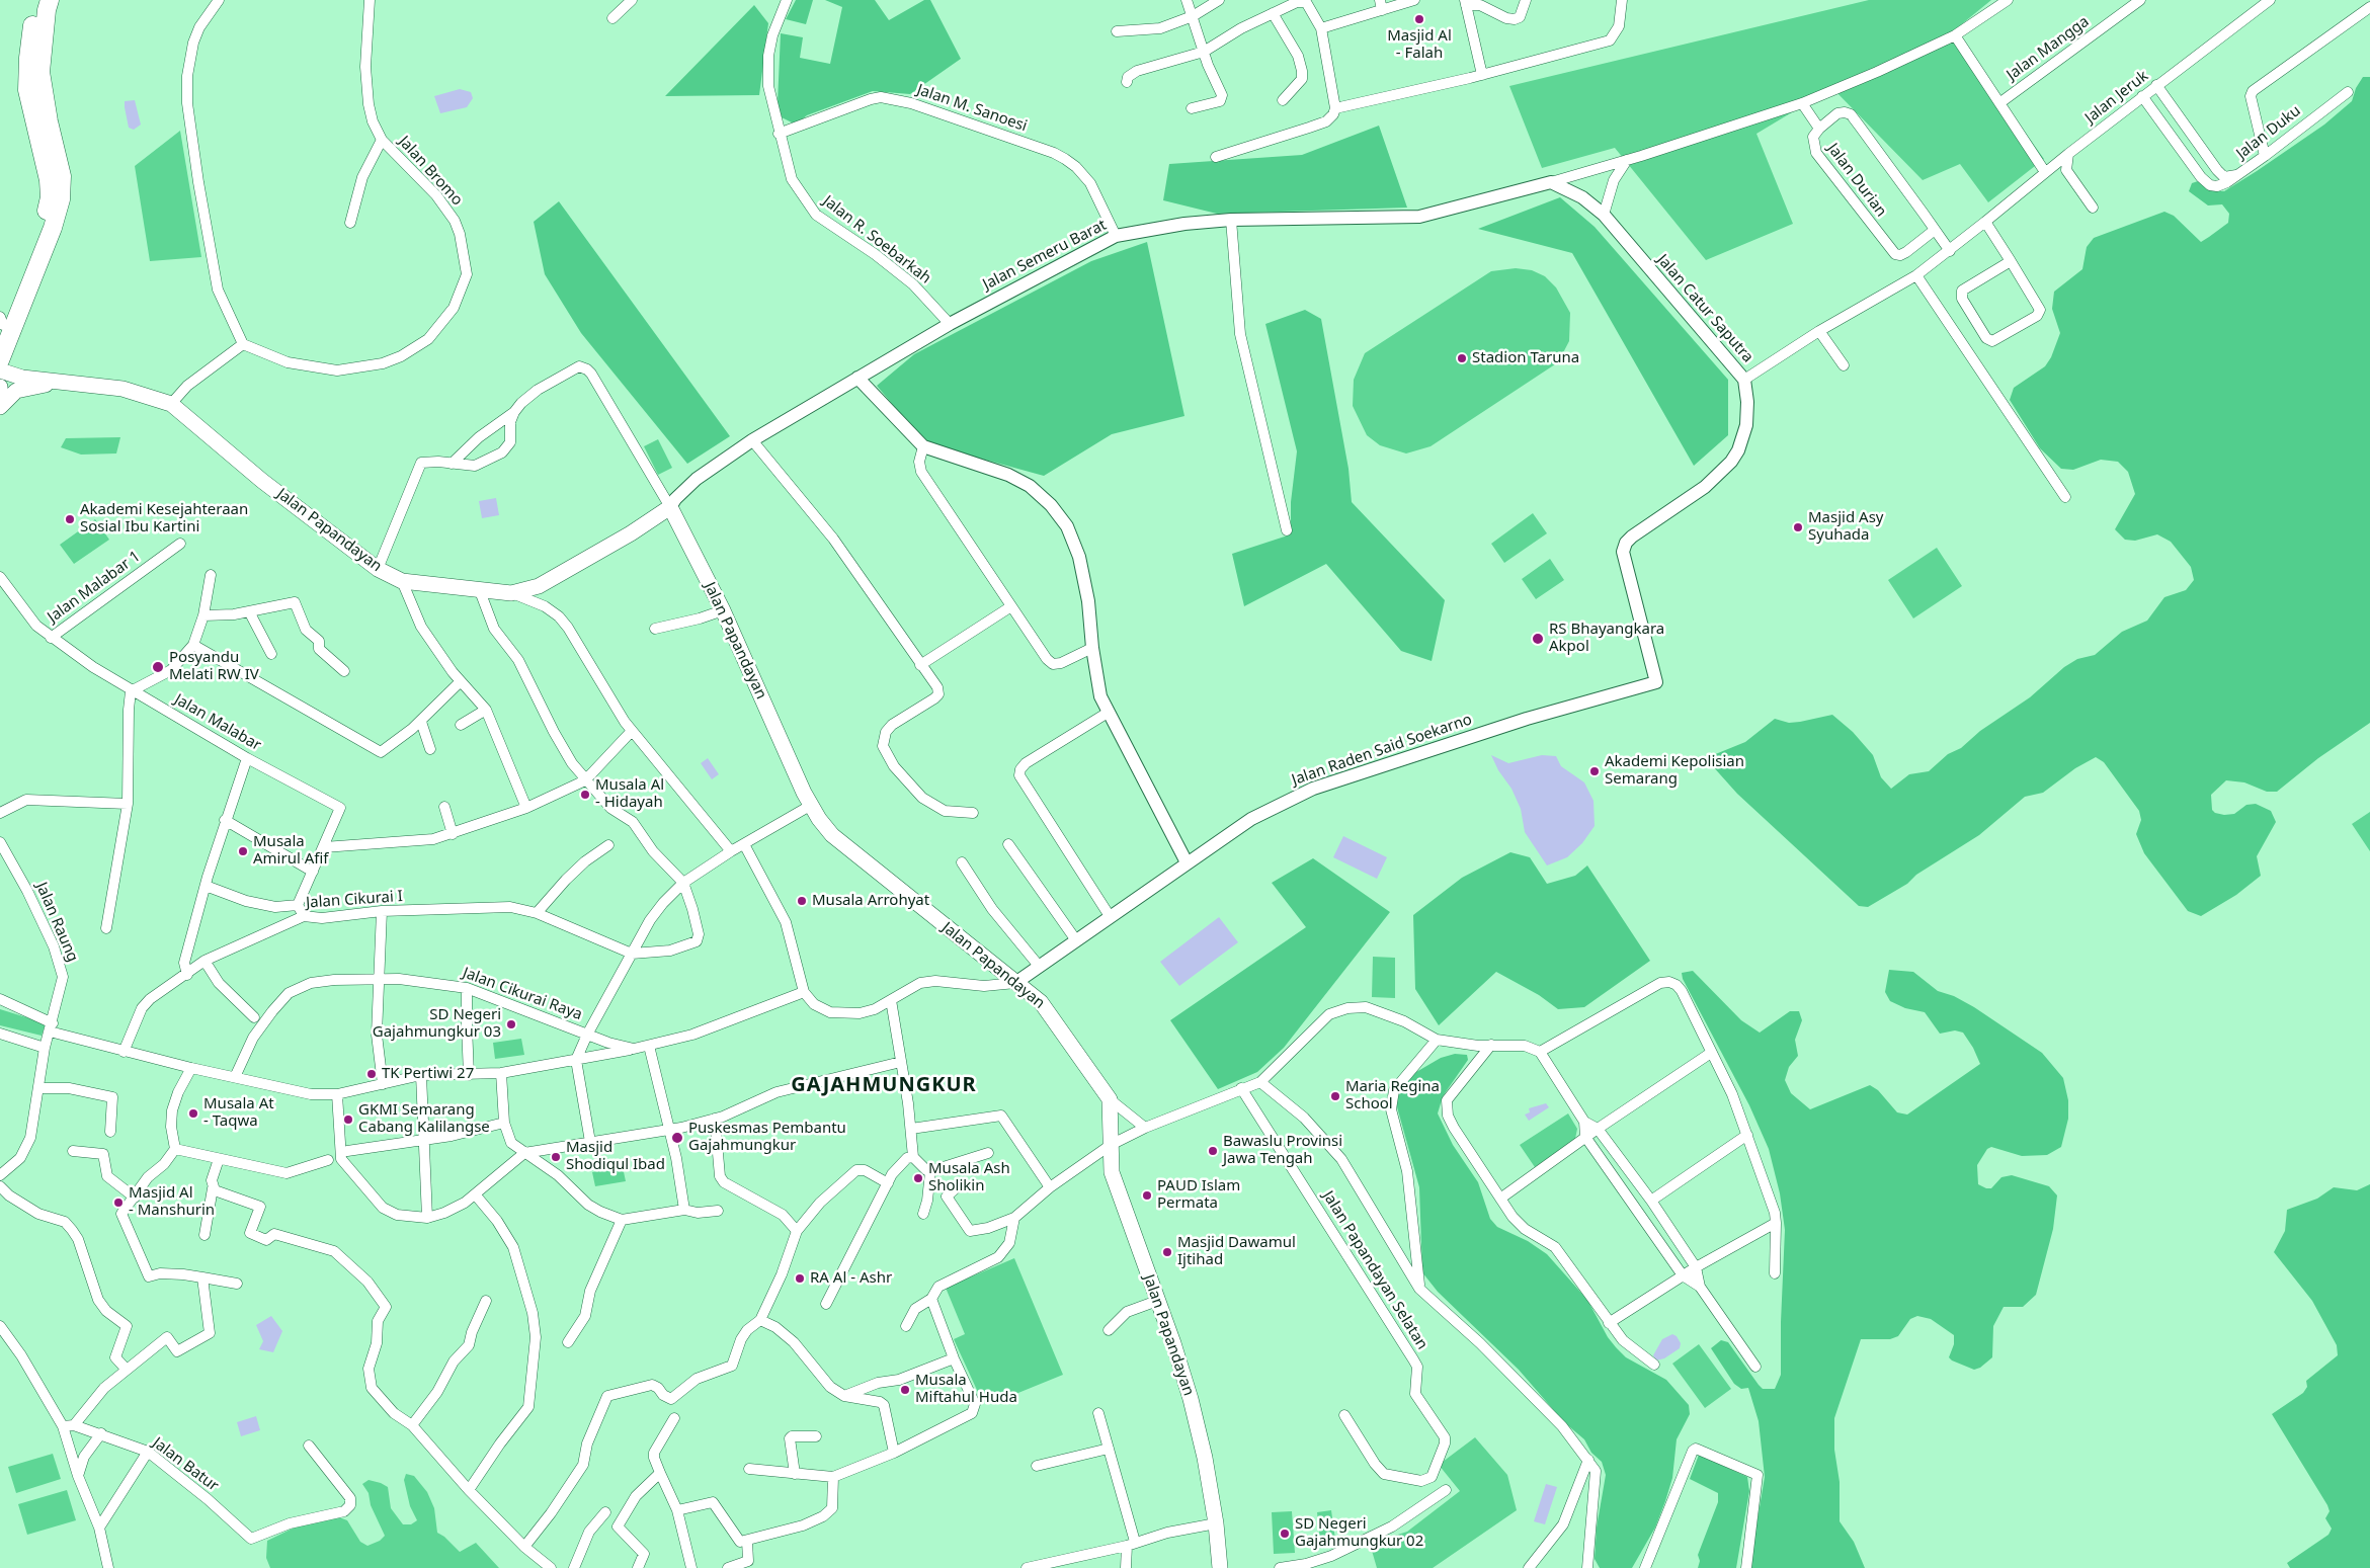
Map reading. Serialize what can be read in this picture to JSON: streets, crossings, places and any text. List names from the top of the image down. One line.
{"streets":{"main road":["Jalan Papandayan"],"street":["Jalan Mangga","Jalan Jeruk","Jalan M. Sanoesi","Jalan Duku","Jalan Bromo","Jalan Durian","Jalan R. Soebarkah","Jalan Semeru Barat","Jalan Catur Saputra","Jalan Malabar 1","Jalan Malabar","Jalan Raden Said Soekarno","Jalan Cikurai I","Jalan Raung","Jalan Cikurai Raya","Jalan Papandayan Selatan","Jalan Batur"]},"crossings":[["Jalan Jeruk","Jalan Duku"],["Jalan Jeruk","Jalan Durian"],["Jalan Jeruk","Jalan Catur Saputra"],["Jalan M. Sanoesi","Jalan R. Soebarkah"],["Jalan M. Sanoesi","Jalan Semeru Barat"],["Jalan R. Soebarkah","Jalan Semeru Barat"],["Jalan Semeru Barat","Jalan Catur Saputra"],["Jalan Semeru Barat","Jalan Papandayan"],["Jalan Catur Saputra","Jalan Raden Said Soekarno"],["Jalan Papandayan","Jalan Raden Said Soekarno"],["Jalan Malabar 1","Jalan Malabar"],["Jalan Cikurai I","Jalan Cikurai Raya"],["Jalan Raung","Jalan Cikurai Raya"]],"districts":["GAJAHMUNGKUR"],"places":["Masjid Al - Falah","Stadion Taruna","Akademi Kesejahteraan Sosial Ibu Kartini","Masjid Asy Syuhada","RS Bhayangkara Akpol","Posyandu Melati RW IV","Akademi Kepolisian Semarang","Musala Al - Hidayah","Musala Amirul Afif","Musala Arrohyat","SD Negeri Gajahmungkur 03","TK Pertiwi 27","Maria Regina School","Musala At - Taqwa","GKMI Semarang Cabang Kalilangse","Puskesmas Pembantu Gajahmungkur","Bawaslu Provinsi Jawa Tengah","Masjid Shodiqul Ibad","Musala Ash Sholikin","PAUD Islam Permata","Masjid Al - Manshurin","Masjid Dawamul Ijtihad","RA Al - Ashr","Musala Miftahul Huda","SD Negeri Gajahmungkur 02"]}
